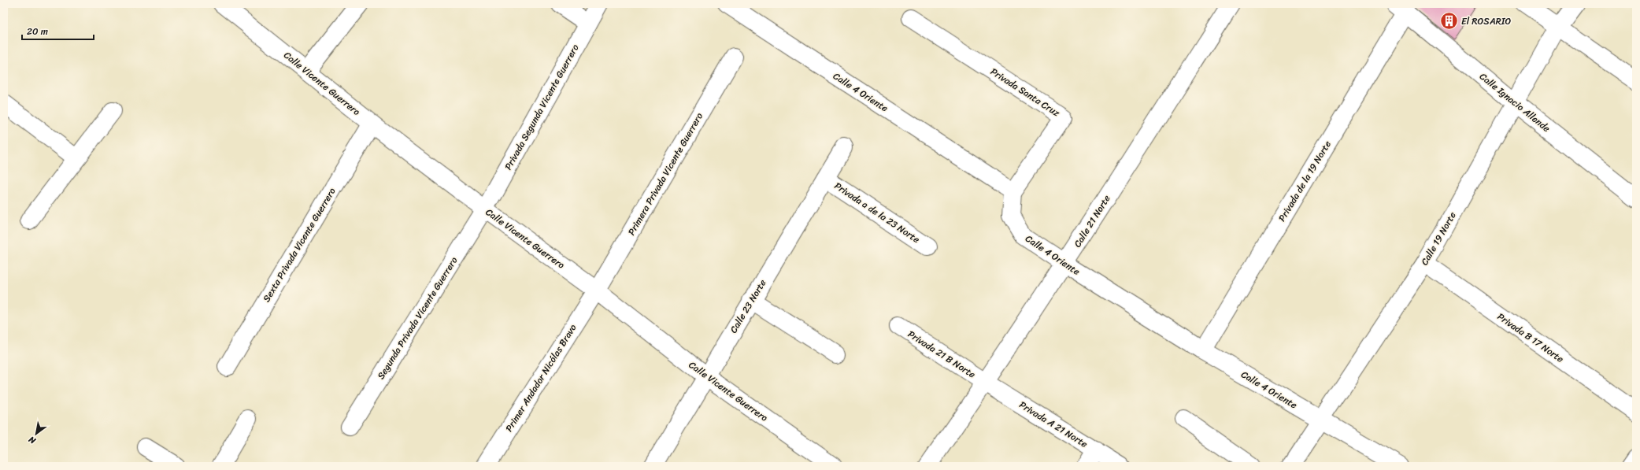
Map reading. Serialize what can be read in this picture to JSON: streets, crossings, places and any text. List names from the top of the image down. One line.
{"streets":{"street":["Calle Vicente Guerrero","Calle 4 Oriente","Privada Santa Cruz","Calle Ignacio Allende","Privada Segunda Vicente Guerrero","Primera Privada Vicente Guerrero","Privada de la 19 Norte","Privada a de la 23 Norte","Calle 21 Norte","Calle 19 Norte","Sexta Privada Vicente Guerrero","Calle 23 Norte","Segunda Privada Vicente Guerrero","Privada B 17 Norte","Privada 21 B Norte","Primer Andador Nicólas Bravo","Privada A 21 Norte"]},"crossings":[["Calle Vicente Guerrero","Privada Segunda Vicente Guerrero"],["Calle Vicente Guerrero","Primera Privada Vicente Guerrero"],["Calle Vicente Guerrero","Sexta Privada Vicente Guerrero"],["Calle Vicente Guerrero","Calle 23 Norte"],["Calle Vicente Guerrero","Segunda Privada Vicente Guerrero"],["Calle Vicente Guerrero","Primer Andador Nicólas Bravo"],["Calle 4 Oriente","Privada Santa Cruz"],["Calle 4 Oriente","Privada de la 19 Norte"],["Calle 4 Oriente","Calle 21 Norte"],["Calle 4 Oriente","Calle 19 Norte"],["Calle Ignacio Allende","Privada de la 19 Norte"],["Calle Ignacio Allende","Calle 19 Norte"],["Privada Segunda Vicente Guerrero","Segunda Privada Vicente Guerrero"],["Primera Privada Vicente Guerrero","Primer Andador Nicólas Bravo"],["Privada a de la 23 Norte","Calle 23 Norte"],["Calle 21 Norte","Privada 21 B Norte"],["Calle 21 Norte","Privada A 21 Norte"],["Calle 19 Norte","Privada B 17 Norte"],["Privada 21 B Norte","Privada A 21 Norte"]],"places":{"building":["El ROSARIO"]},"scale_bar":"20 m","north":"bottom left"}
